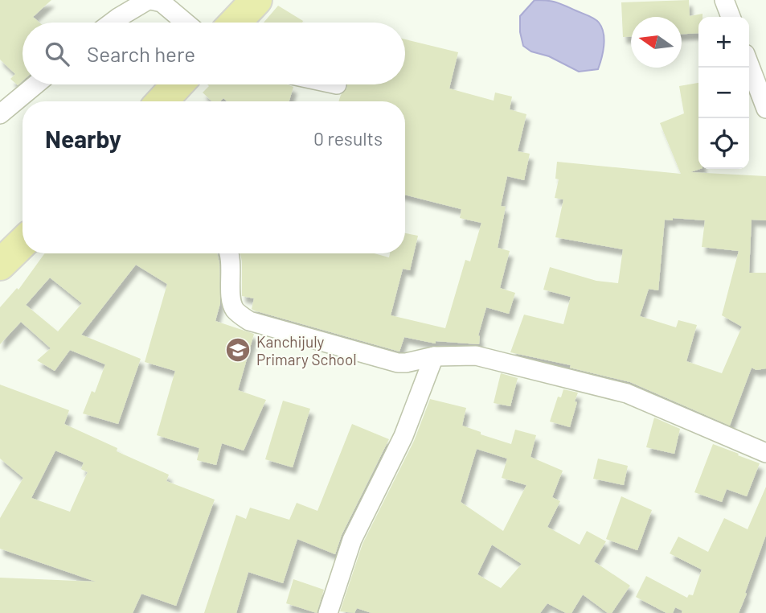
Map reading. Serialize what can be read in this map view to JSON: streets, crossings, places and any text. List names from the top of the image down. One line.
{"places":{"school or university":["Kanchijuly Primary School"]},"north":"left","page":{"map_buttons":["+","−"],"search":"Search here","heading":["Nearby","0 results"]}}
